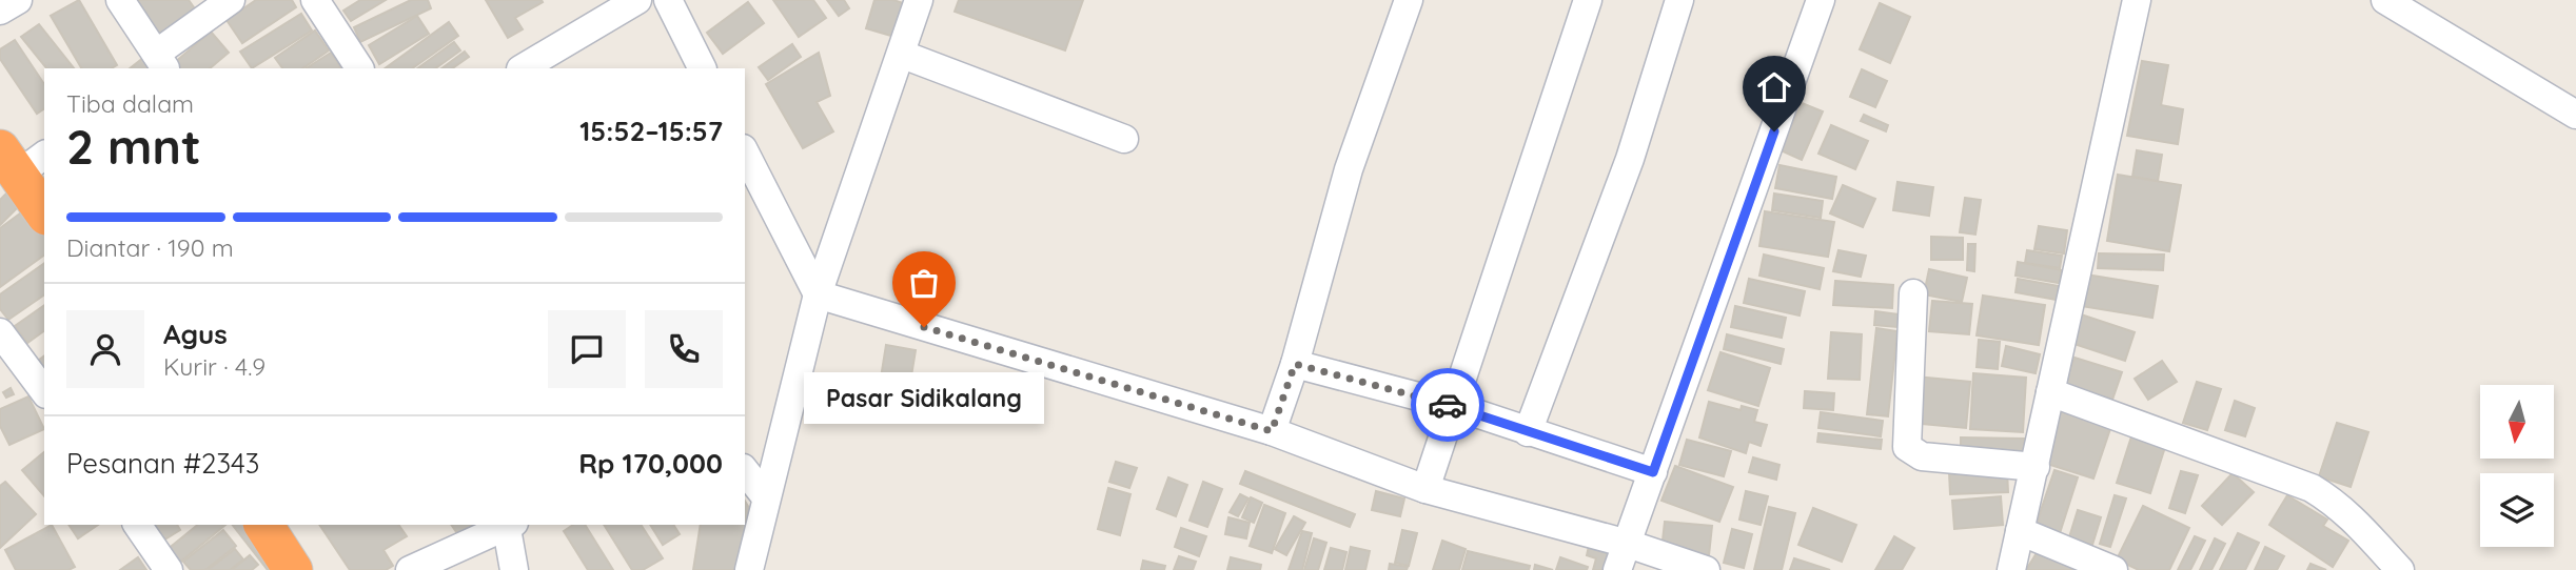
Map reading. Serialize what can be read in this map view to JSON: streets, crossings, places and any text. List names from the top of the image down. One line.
{"places":["Pasar Sidikalang"],"north":"bottom","page":{"heading":["2 mnt","Tiba dalam","15:52–15:57"],"panel":["Agus","Kurir · 4.9","Pesanan #2343","Rp 170,000"],"bar":"Diantar · 190 m","bubble":"Pasar Sidikalang"}}
